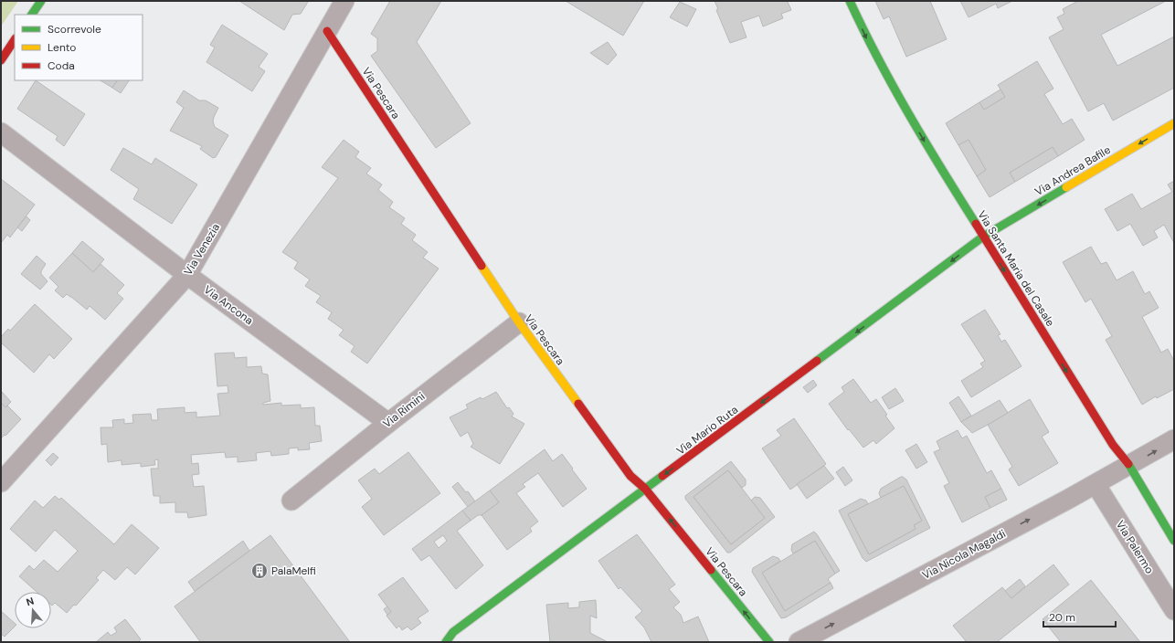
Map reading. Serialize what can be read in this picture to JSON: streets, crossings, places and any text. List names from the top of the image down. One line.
{"streets":{"street":["Via Pescara","Via Andrea Bafile","Via Venezia","Via Santa Maria del Casale","Via Ancona","Via Rimini","Via Mario Ruta","Via Palermo","Via Nicola Magaldi"]},"crossings":[["Via Pescara","Via Venezia"],["Via Pescara","Via Rimini"],["Via Pescara","Via Mario Ruta"],["Via Andrea Bafile","Via Santa Maria del Casale"],["Via Andrea Bafile","Via Mario Ruta"],["Via Venezia","Via Ancona"],["Via Santa Maria del Casale","Via Mario Ruta"],["Via Santa Maria del Casale","Via Nicola Magaldi"],["Via Ancona","Via Rimini"],["Via Palermo","Via Nicola Magaldi"]],"one_way":["Via Andrea Bafile","Via Santa Maria del Casale","Via Mario Ruta","Via Nicola Magaldi"],"places":{"building":["PalaMelfi"]},"legend":["Scorrevole","Lento","Coda"],"scale_bar":"20 m","north":"top"}
